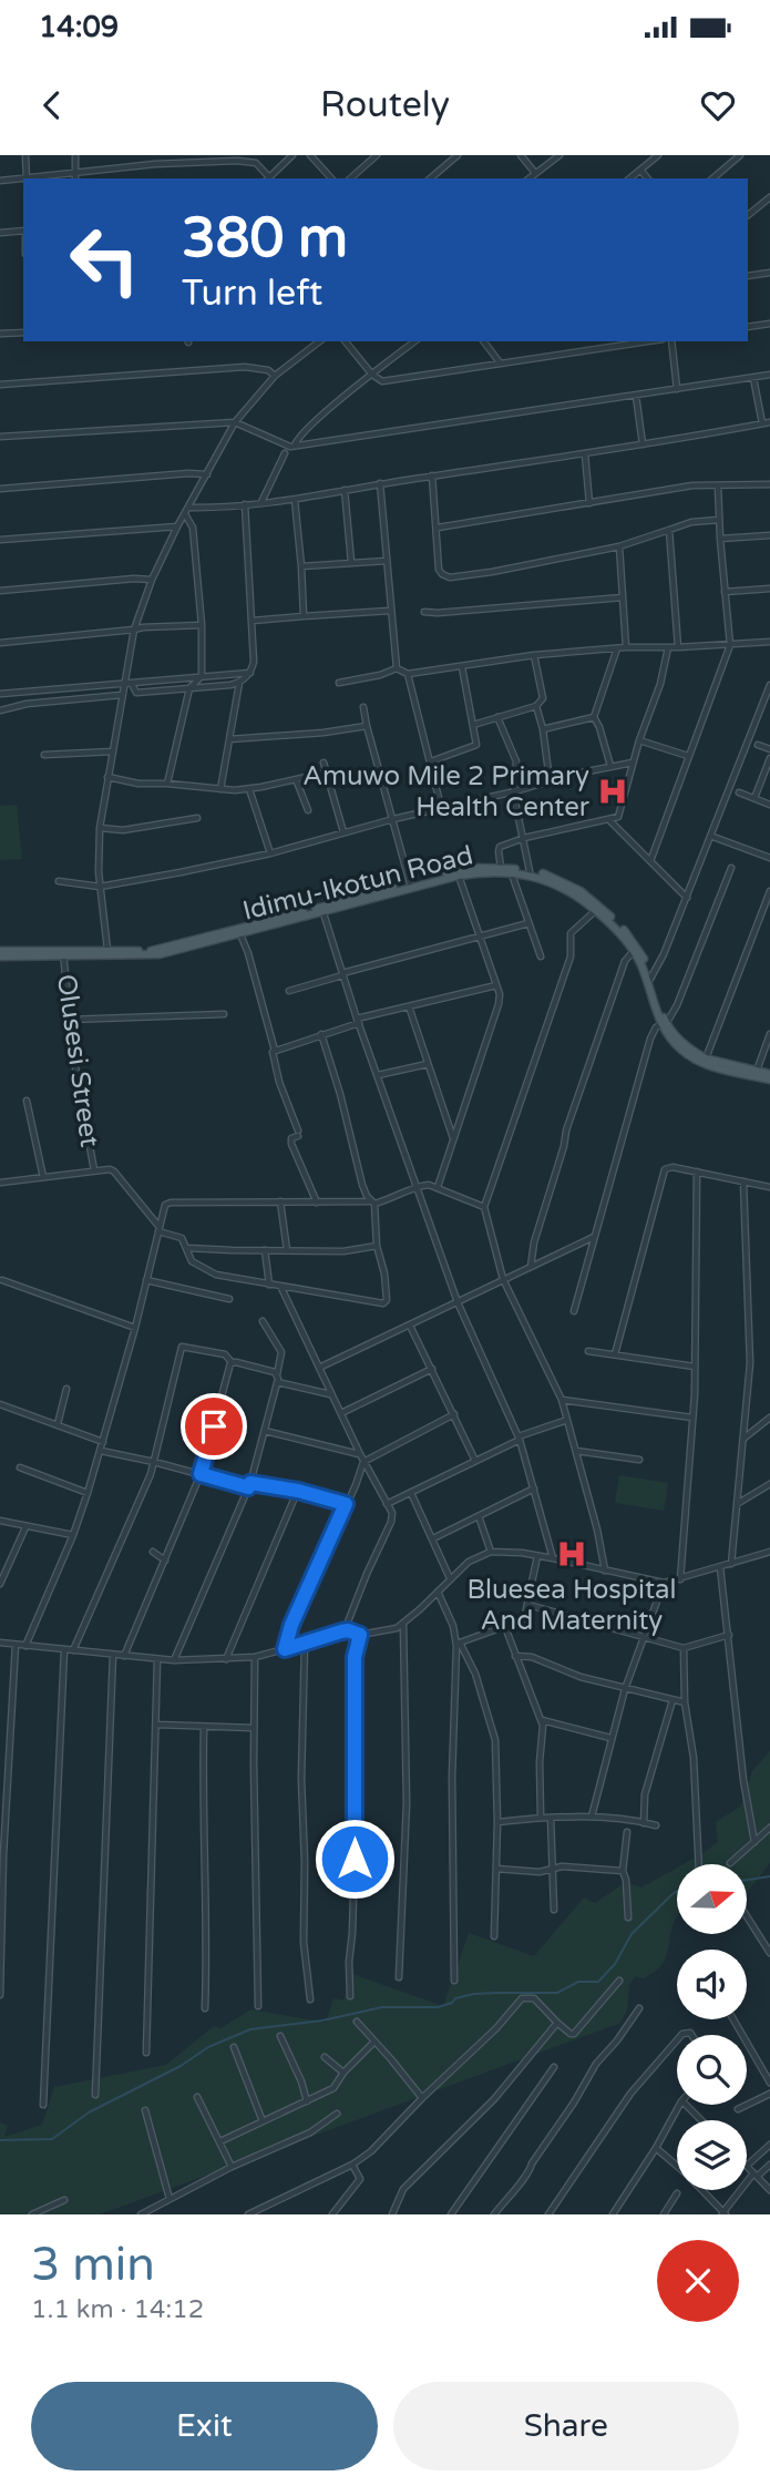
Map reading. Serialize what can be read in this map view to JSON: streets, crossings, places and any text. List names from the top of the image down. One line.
{"streets":{"main road":["Idimu-Ikotun Road"],"street":["Olusesi Street"]},"crossings":[["Idimu-Ikotun Road","Olusesi Street"]],"places":{"hospital":["Amuwo Mile 2 Primary Health Center","Bluesea Hospital And Maternity"]},"north":"right","page":{"status":"14:09","header":"Routely","turn":["380 m","Turn left"],"heading":["3 min","1.1 km · 14:12"],"buttons":["Exit","Share"]}}
